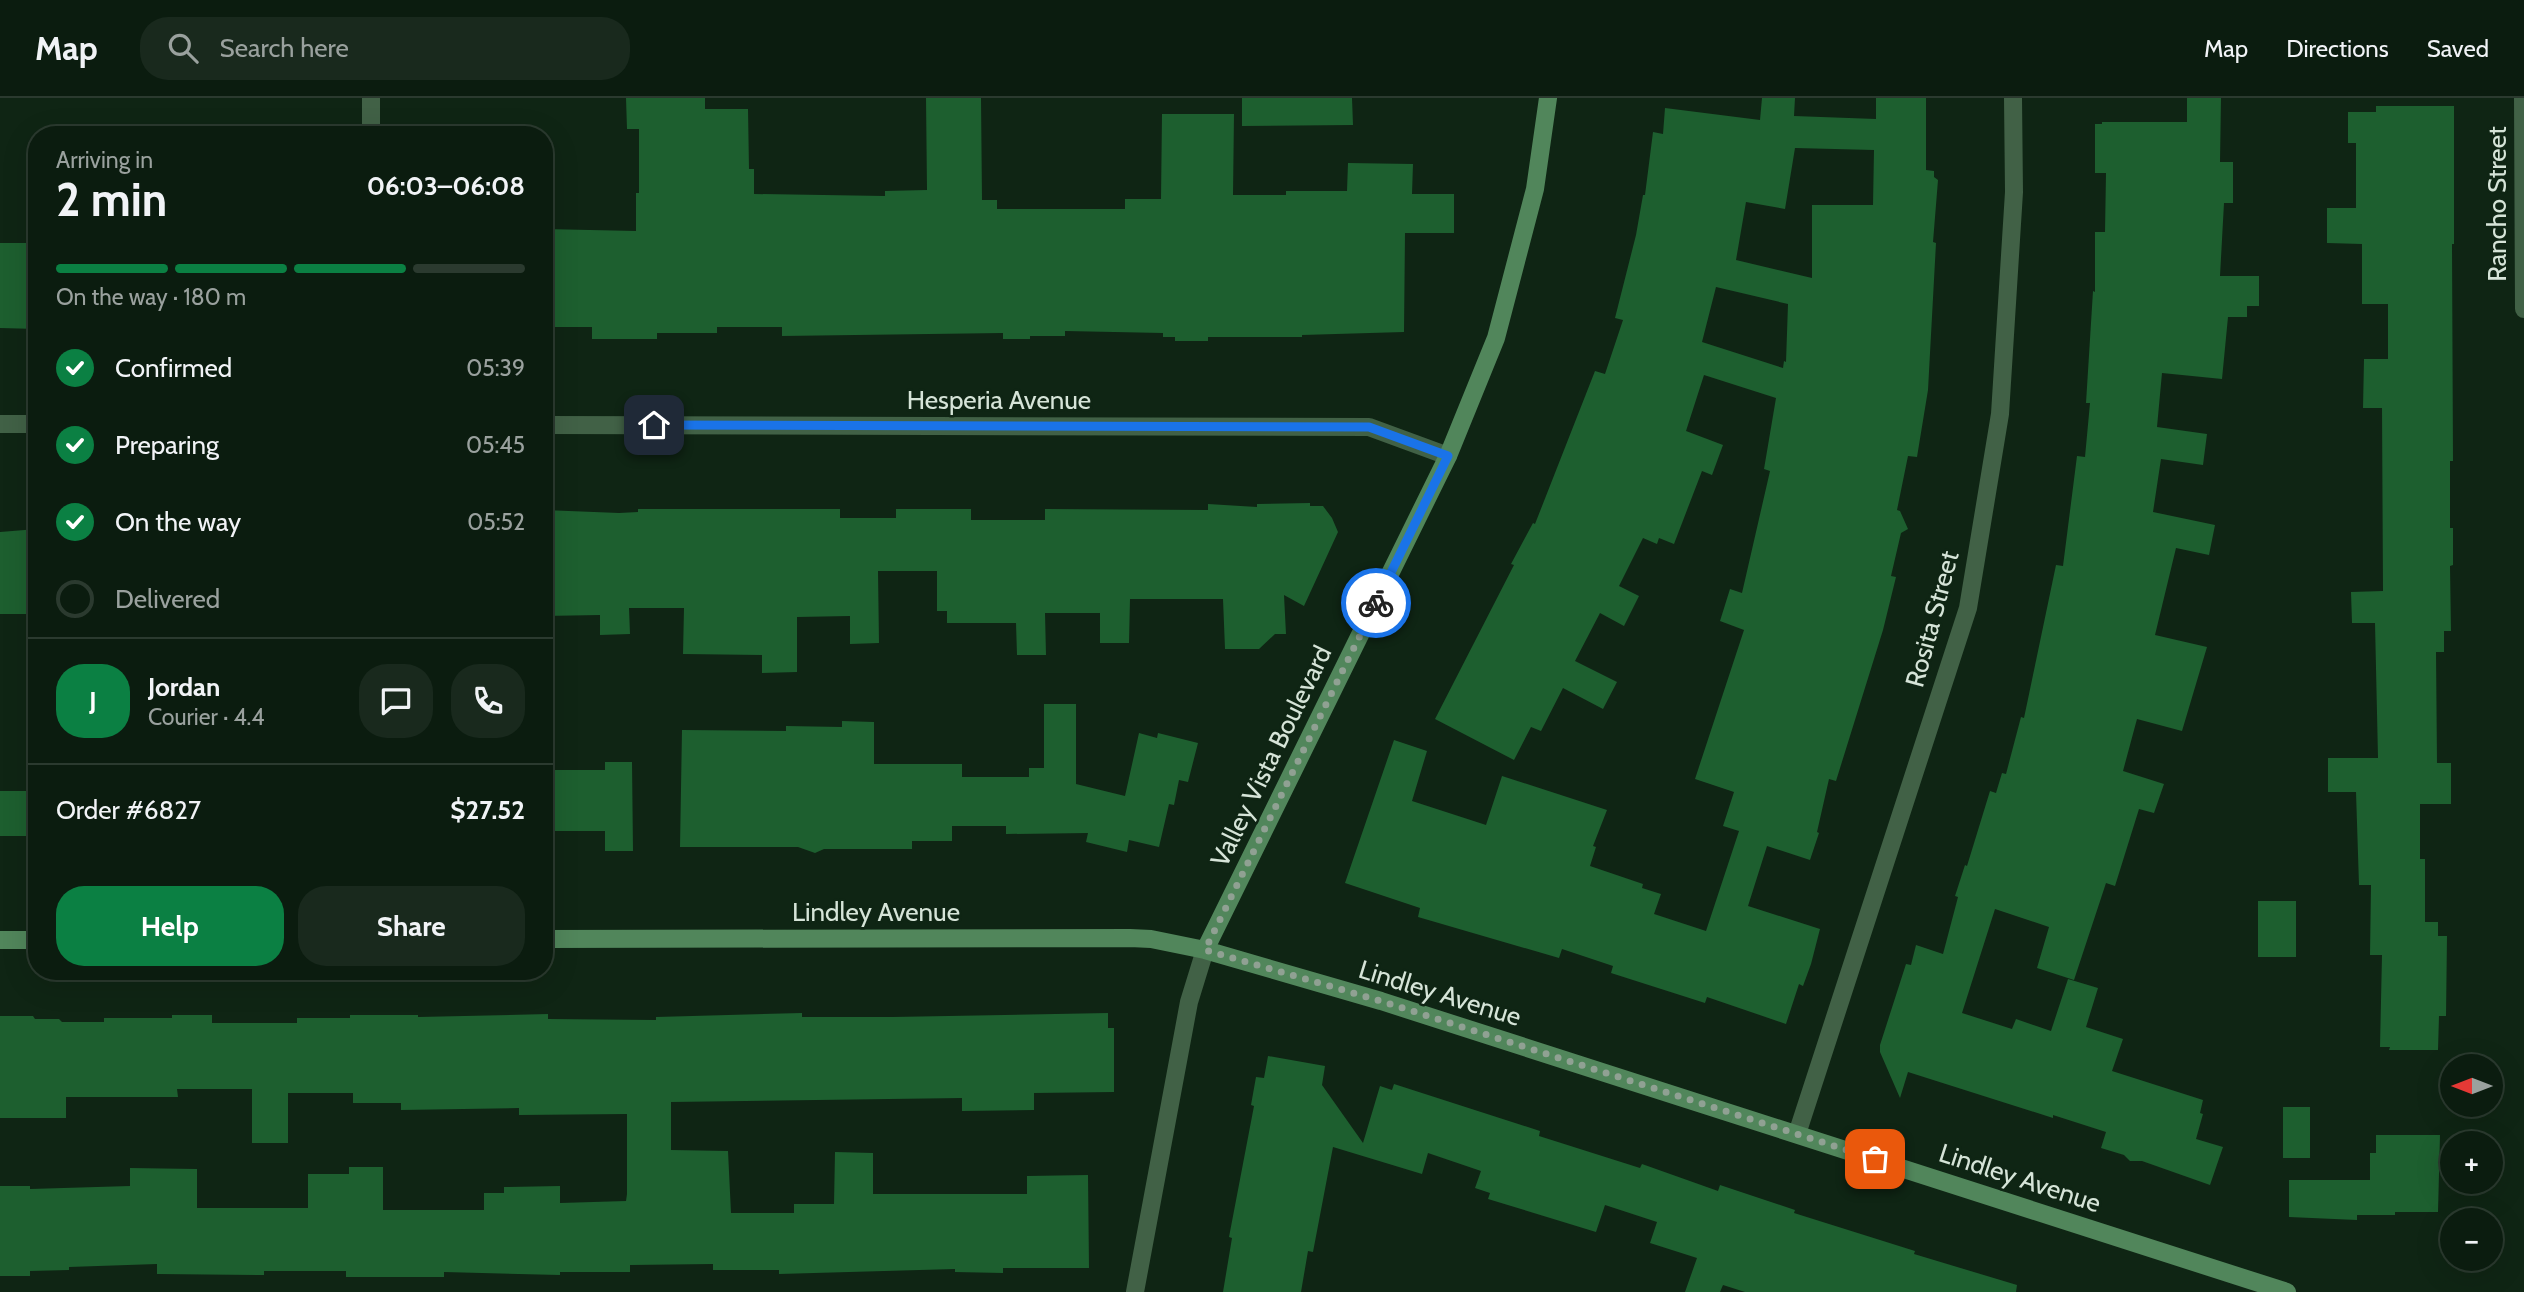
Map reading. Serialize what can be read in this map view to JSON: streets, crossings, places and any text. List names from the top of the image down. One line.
{"streets":{"street":["Rancho Street","Hesperia Avenue","Rosita Street","Valley Vista Boulevard","Lindley Avenue"]},"crossings":[["Hesperia Avenue","Valley Vista Boulevard"],["Rosita Street","Lindley Avenue"],["Valley Vista Boulevard","Lindley Avenue"]],"north":"left","page":{"header":"Map","search":"Search here","nav":["Map","Directions","Saved"],"heading":["2 min","Arriving in","06:03–06:08"],"panel":["Jordan","Courier · 4.4","Order #6827","$27.52"],"bar":"On the way · 180 m","list":[["Confirmed","05:39"],["Preparing","05:45"],["On the way","05:52"],"Delivered"],"round":"J","buttons":["Help","Share"],"map_buttons":["+","−"]}}
